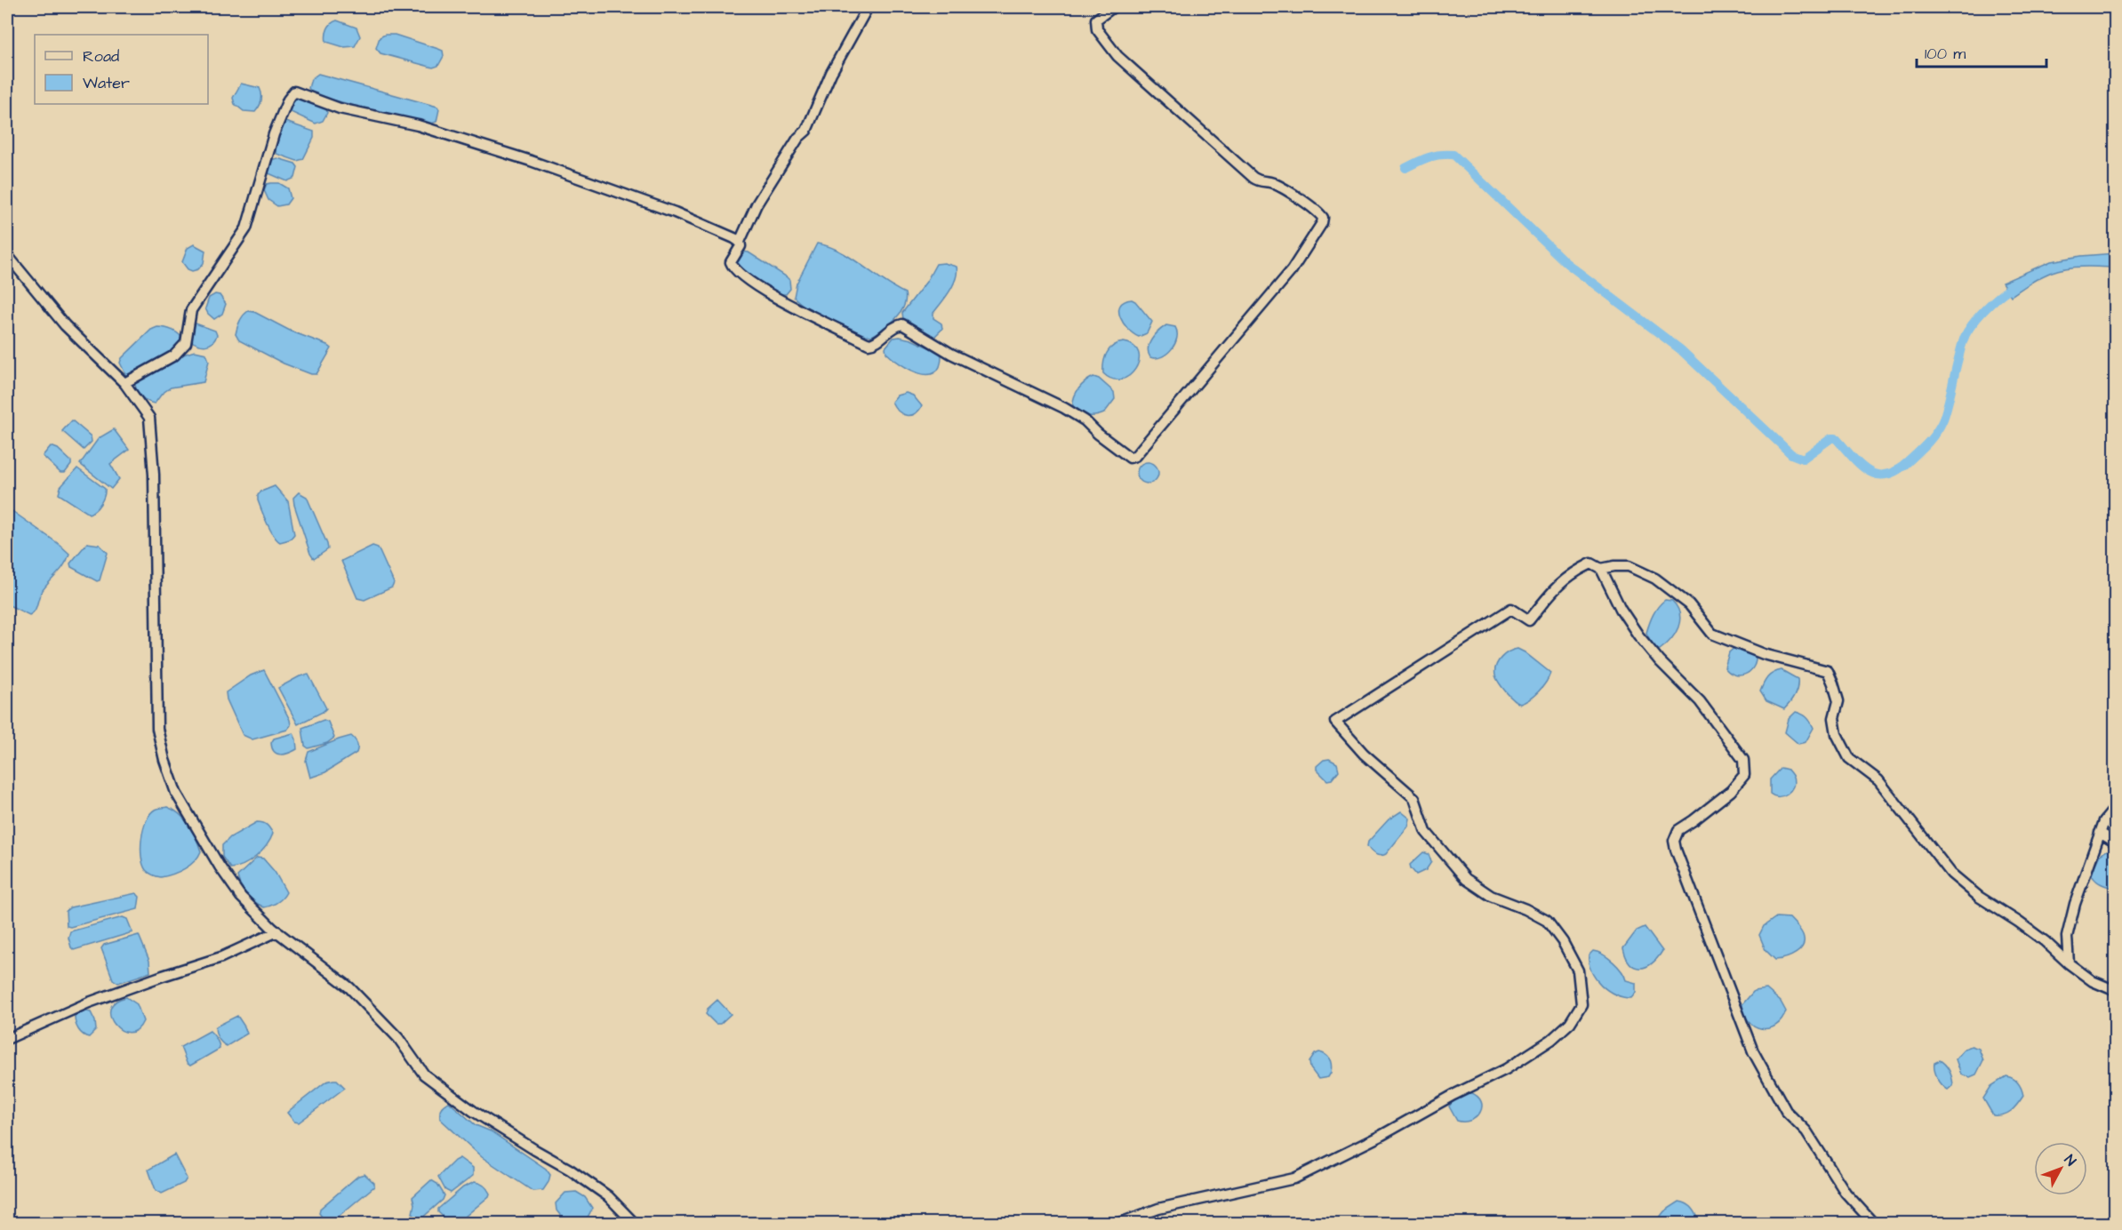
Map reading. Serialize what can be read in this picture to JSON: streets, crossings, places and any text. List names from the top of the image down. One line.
{"legend":["Road","Water"],"scale_bar":"100 m","north":"top right"}
